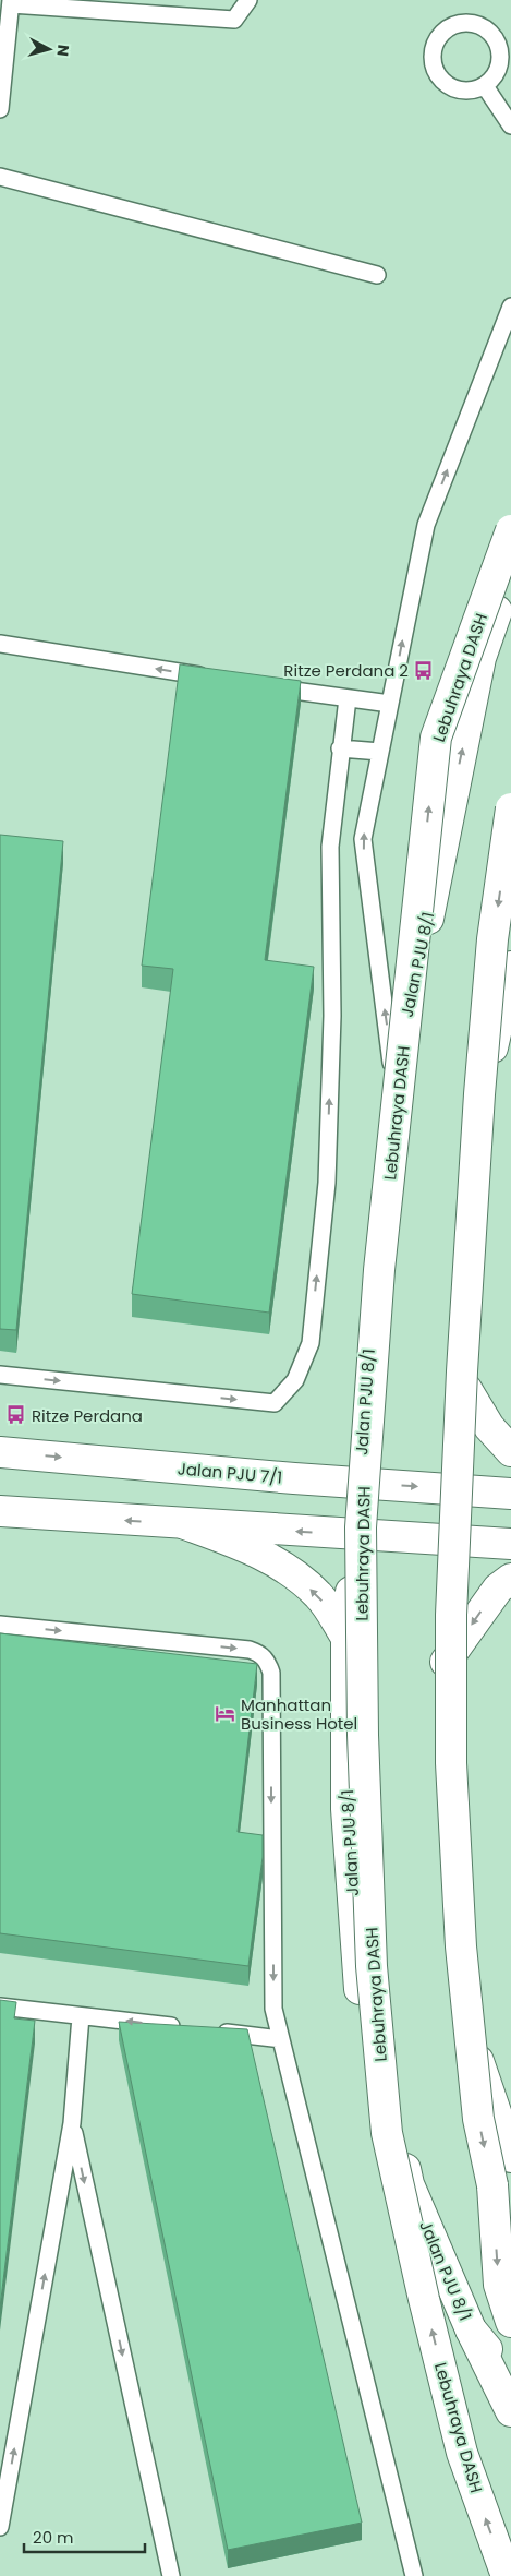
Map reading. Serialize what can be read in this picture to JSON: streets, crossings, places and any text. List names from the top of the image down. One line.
{"streets":{"main road":["Lebuhraya DASH","Jalan PJU 8/1","Jalan PJU 7/1"]},"crossings":[["Jalan PJU 8/1","Jalan PJU 7/1"]],"places":{"bus stop":["Ritze Perdana 2","Ritze Perdana"],"hotel":["Manhattan Business Hotel"]},"scale_bar":"20 m","north":"right"}
